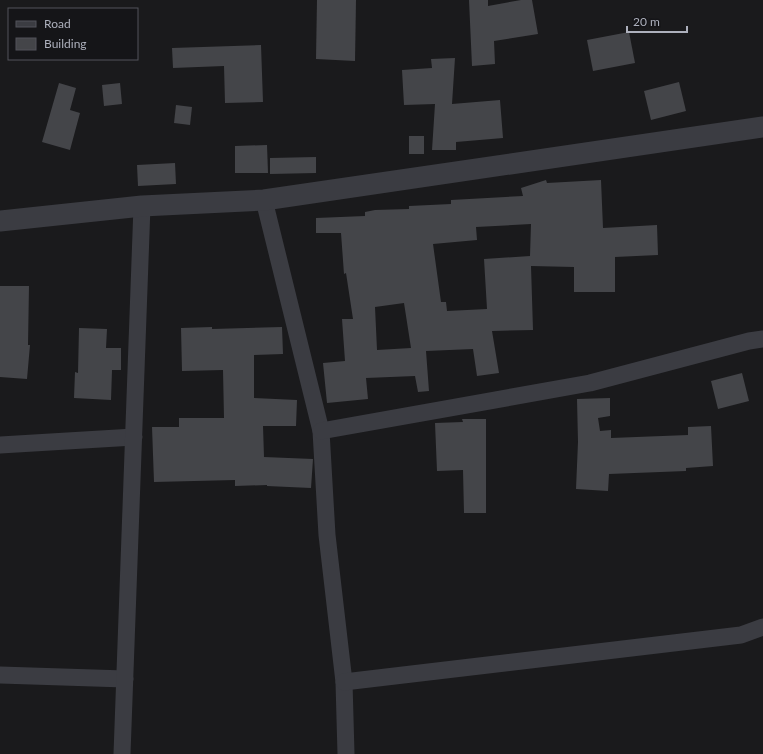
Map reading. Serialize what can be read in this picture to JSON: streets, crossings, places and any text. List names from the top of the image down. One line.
{"legend":["Road","Building"],"scale_bar":"20 m"}
